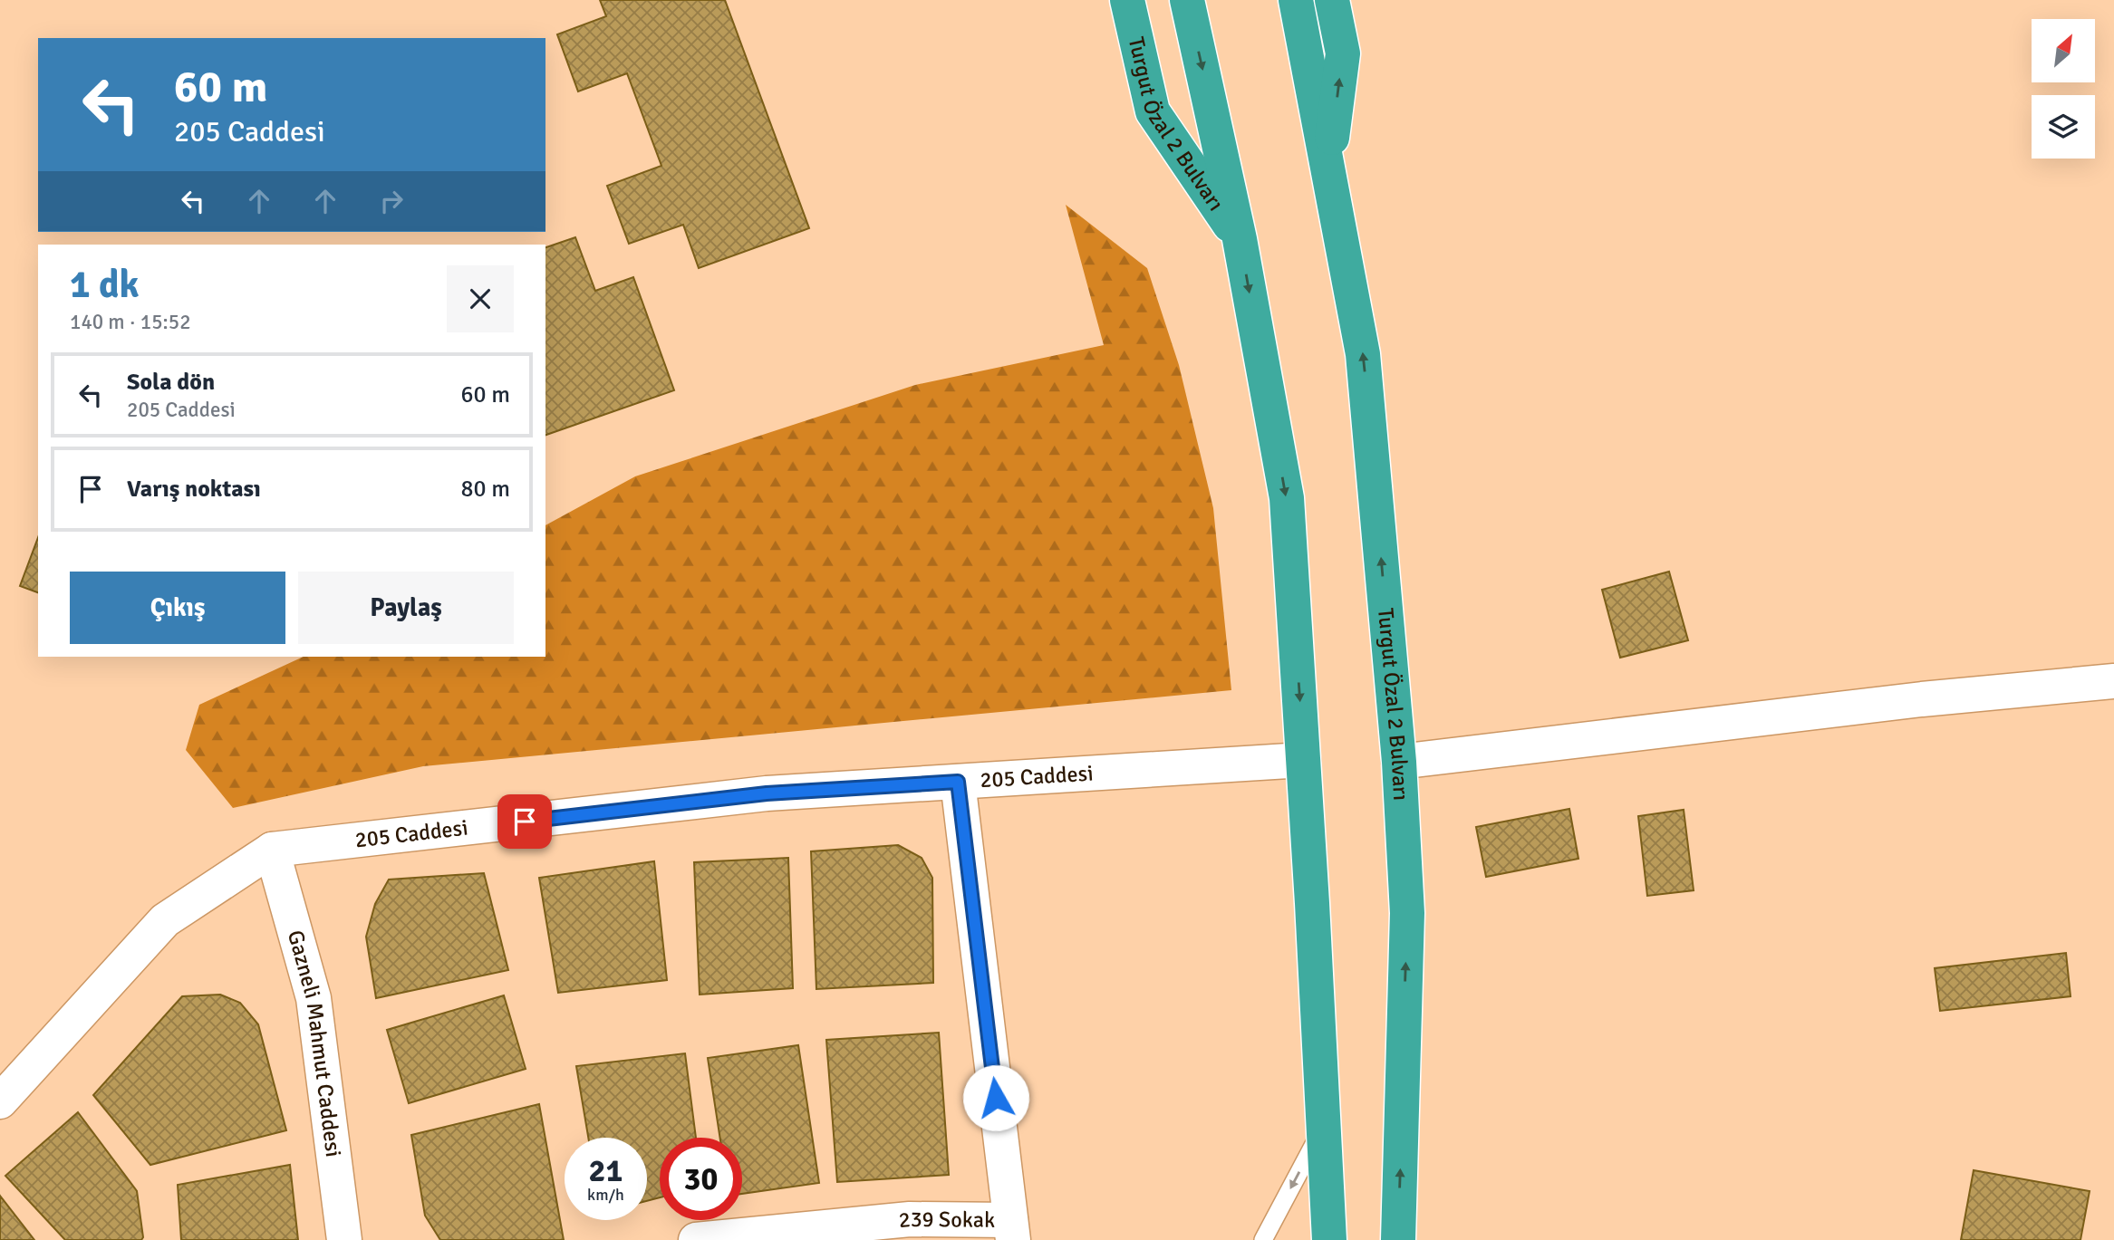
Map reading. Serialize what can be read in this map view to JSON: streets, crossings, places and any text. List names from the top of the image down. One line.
{"streets":{"highway":["Turgut Özal 2 Bulvarı"],"street":["205 Caddesi","Gazneli Mahmut Caddesi","239 Sokak"]},"crossings":[["Turgut Özal 2 Bulvarı","205 Caddesi"],["205 Caddesi","Gazneli Mahmut Caddesi"]],"north":"top right","page":{"turn":["60 m","205 Caddesi"],"heading":["1 dk","140 m · 15:52"],"list":[{"name":"Sola dön","note":"205 Caddesi","value":"60 m"},{"name":"Varış noktası","value":"80 m"}],"buttons":["Çıkış","Paylaş"],"speed":"21 km/h","limit":"30"}}
